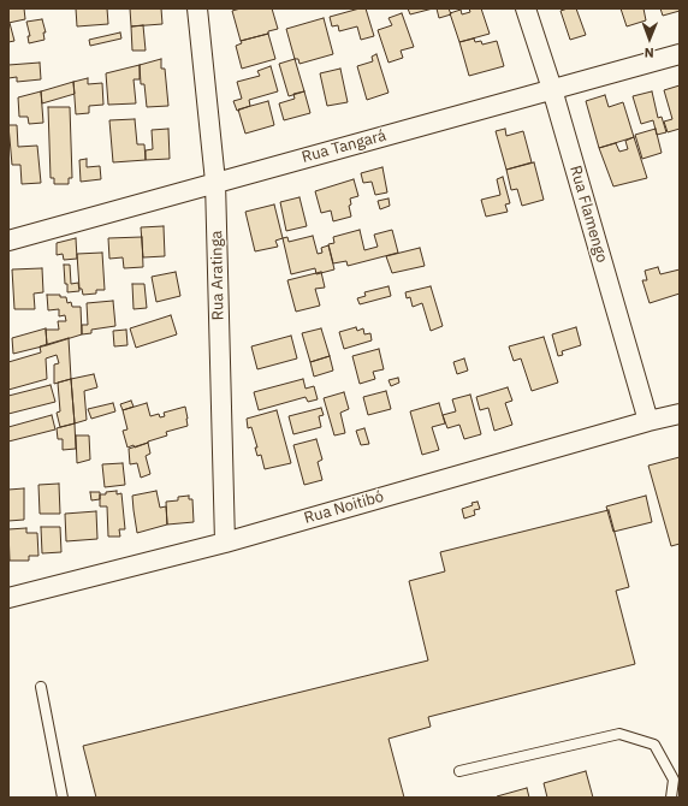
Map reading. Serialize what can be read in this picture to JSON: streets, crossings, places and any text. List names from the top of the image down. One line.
{"streets":{"street":["Rua Tangará","Rua Flamengo","Rua Aratinga","Rua Noitibó"]},"crossings":[["Rua Tangará","Rua Flamengo"],["Rua Tangará","Rua Aratinga"],["Rua Flamengo","Rua Noitibó"],["Rua Aratinga","Rua Noitibó"]],"north":"bottom"}
